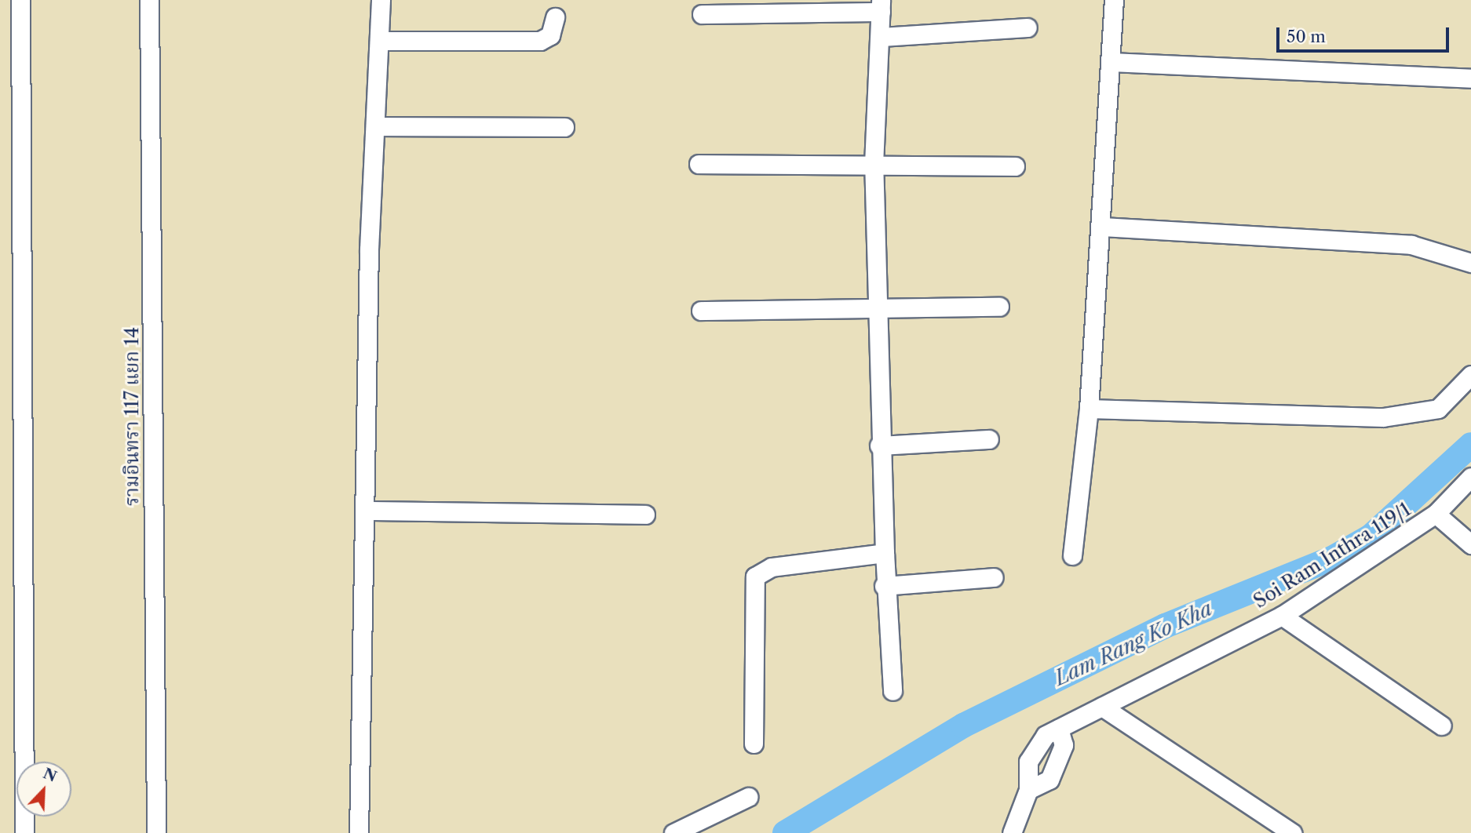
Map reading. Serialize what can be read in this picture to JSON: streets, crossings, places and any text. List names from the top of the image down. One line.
{"streets":{"street":["รามอินทรา 117 แยก 14","Soi Ram Inthra 119/1"]},"water":["Lam Rang Ko Kha"],"scale_bar":"50 m","north":"top right"}
